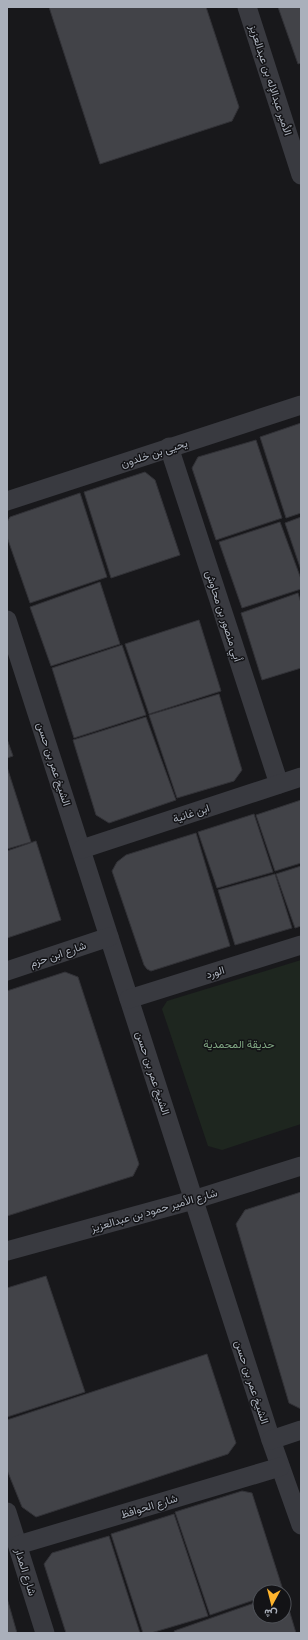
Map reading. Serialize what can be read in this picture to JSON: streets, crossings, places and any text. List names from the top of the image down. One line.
{"streets":{"street":["الأمير عبدالإله بن عبدالعزيز","يحيى بن خلدون","أبي منصور بن محاوش","الشيخ عمر بن حسن","ابن غانية","شارع ابن حزم","الورد","شارع الأمير حمود بن عبدالعزيز","شارع الحوافظ","شارع المدار"]},"crossings":[["يحيى بن خلدون","أبي منصور بن محاوش"],["أبي منصور بن محاوش","ابن غانية"],["الشيخ عمر بن حسن","ابن غانية"],["الشيخ عمر بن حسن","شارع ابن حزم"],["الشيخ عمر بن حسن","الورد"],["الشيخ عمر بن حسن","شارع الأمير حمود بن عبدالعزيز"],["الشيخ عمر بن حسن","شارع الحوافظ"],["شارع الحوافظ","شارع المدار"]],"parks":["حديقة المحمدية"],"north":"bottom"}
